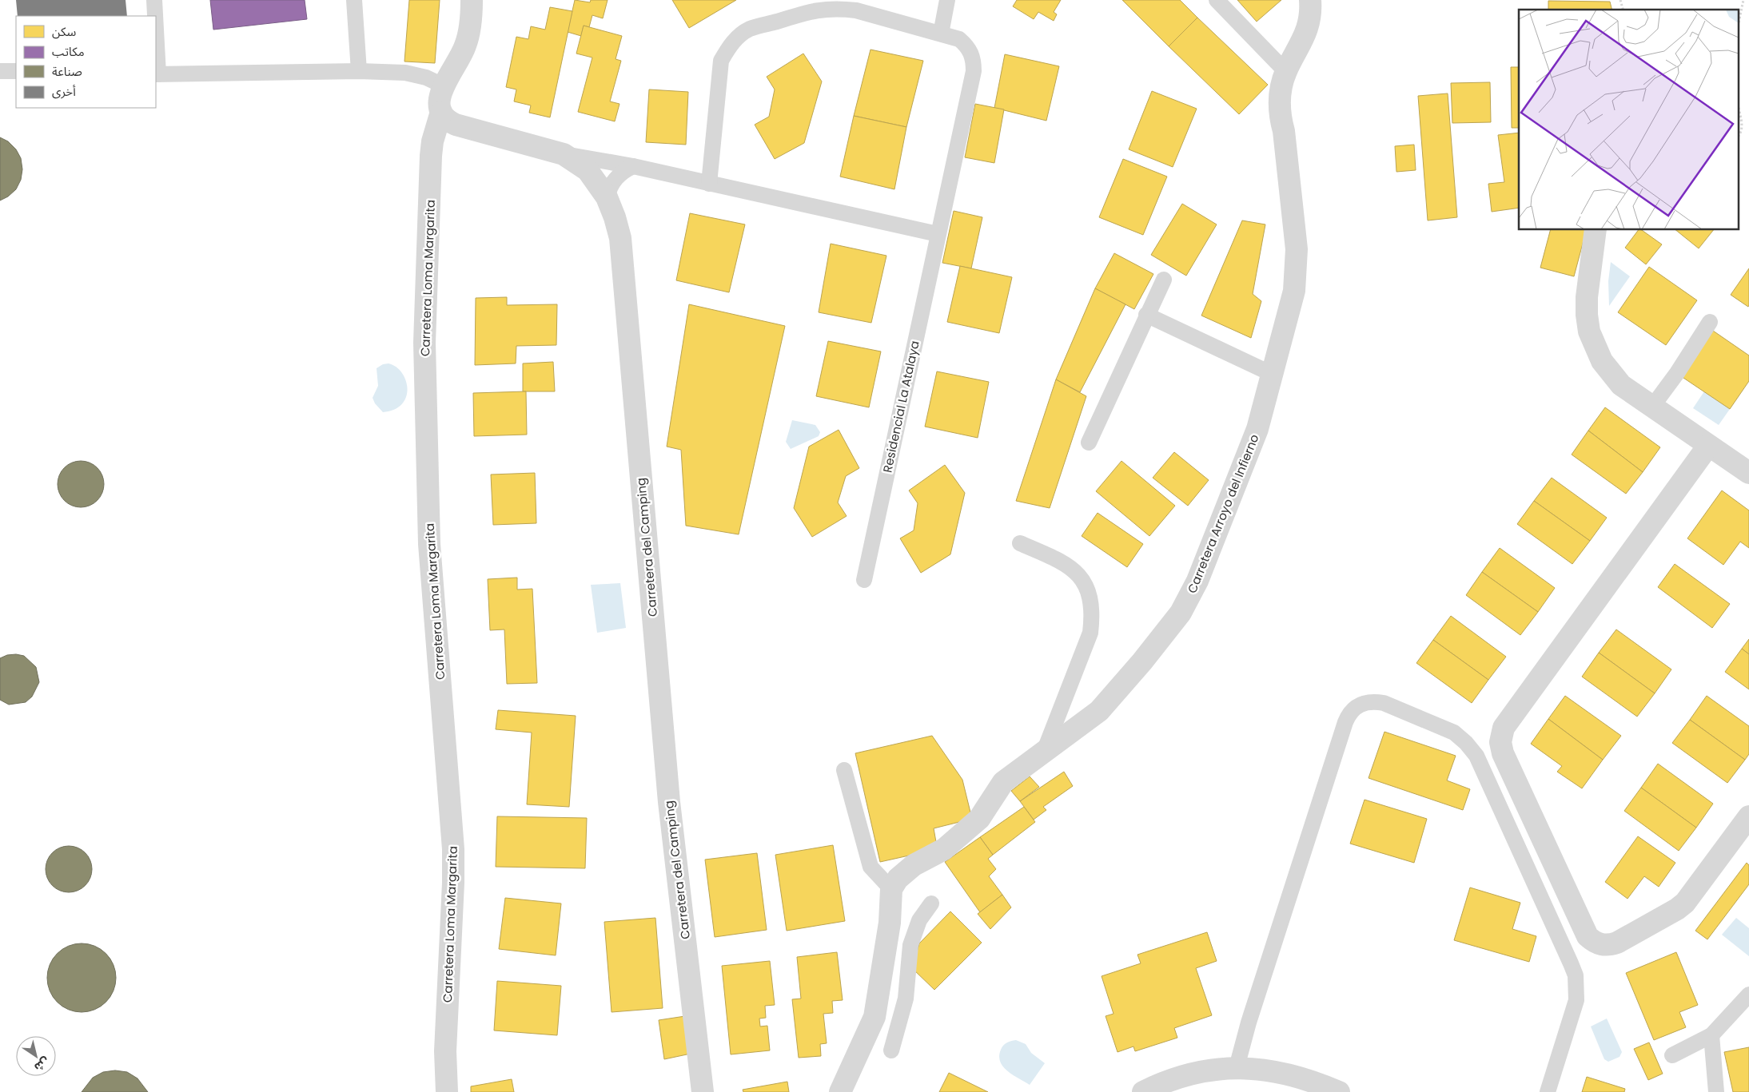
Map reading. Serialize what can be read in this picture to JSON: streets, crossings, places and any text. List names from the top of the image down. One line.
{"streets":{"street":["Carretera Loma Margarita","Carretera Arroyo del Infierno","Carretera del Camping"],"lane":["Residencial La Atalaya"]},"crossings":[["Carretera Loma Margarita","Carretera del Camping"]],"legend":["سكن","مكاتب","صناعة","أخرى"],"north":"bottom right"}
